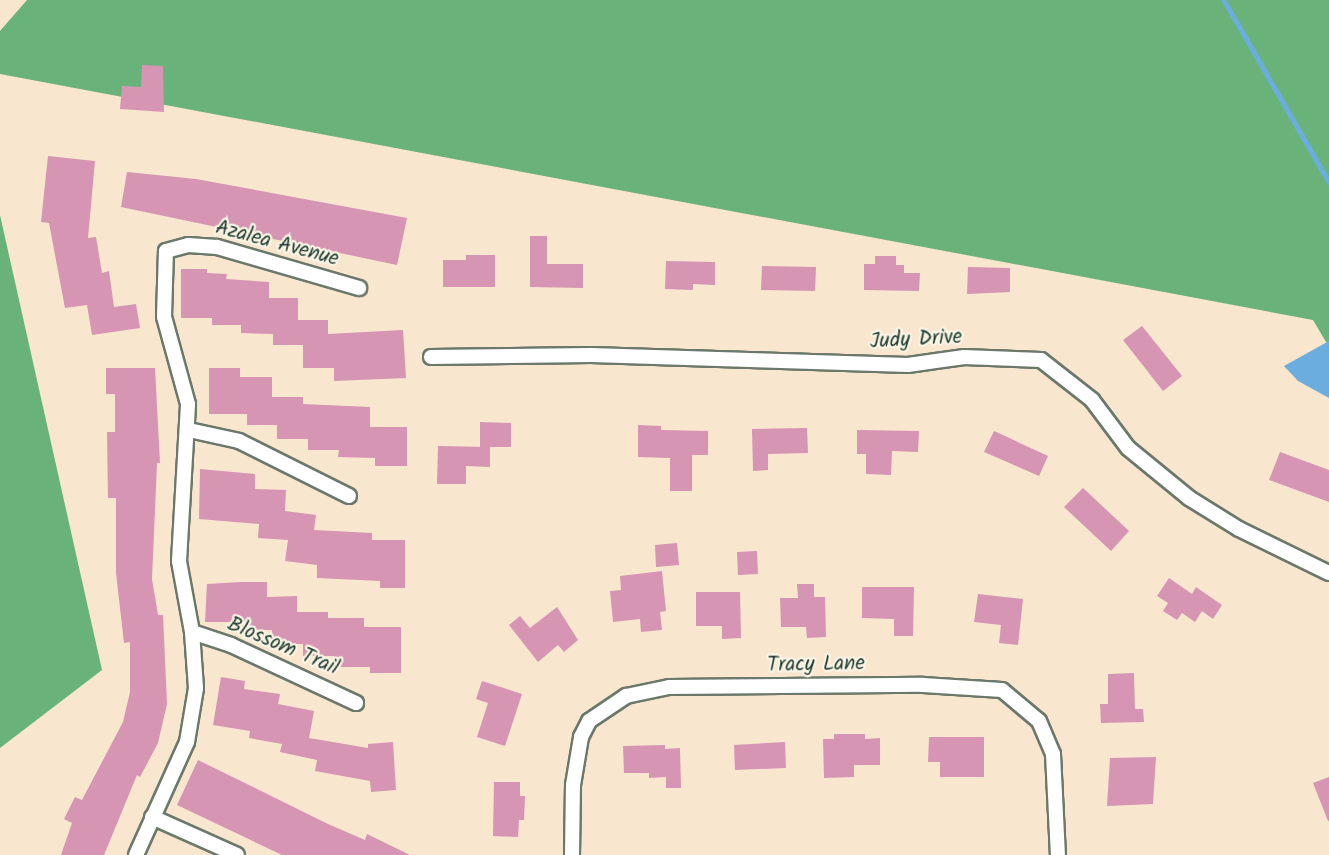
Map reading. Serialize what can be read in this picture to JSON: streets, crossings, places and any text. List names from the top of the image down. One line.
{"streets":{"street":["Azalea Avenue","Judy Drive","Blossom Trail","Tracy Lane"]}}
